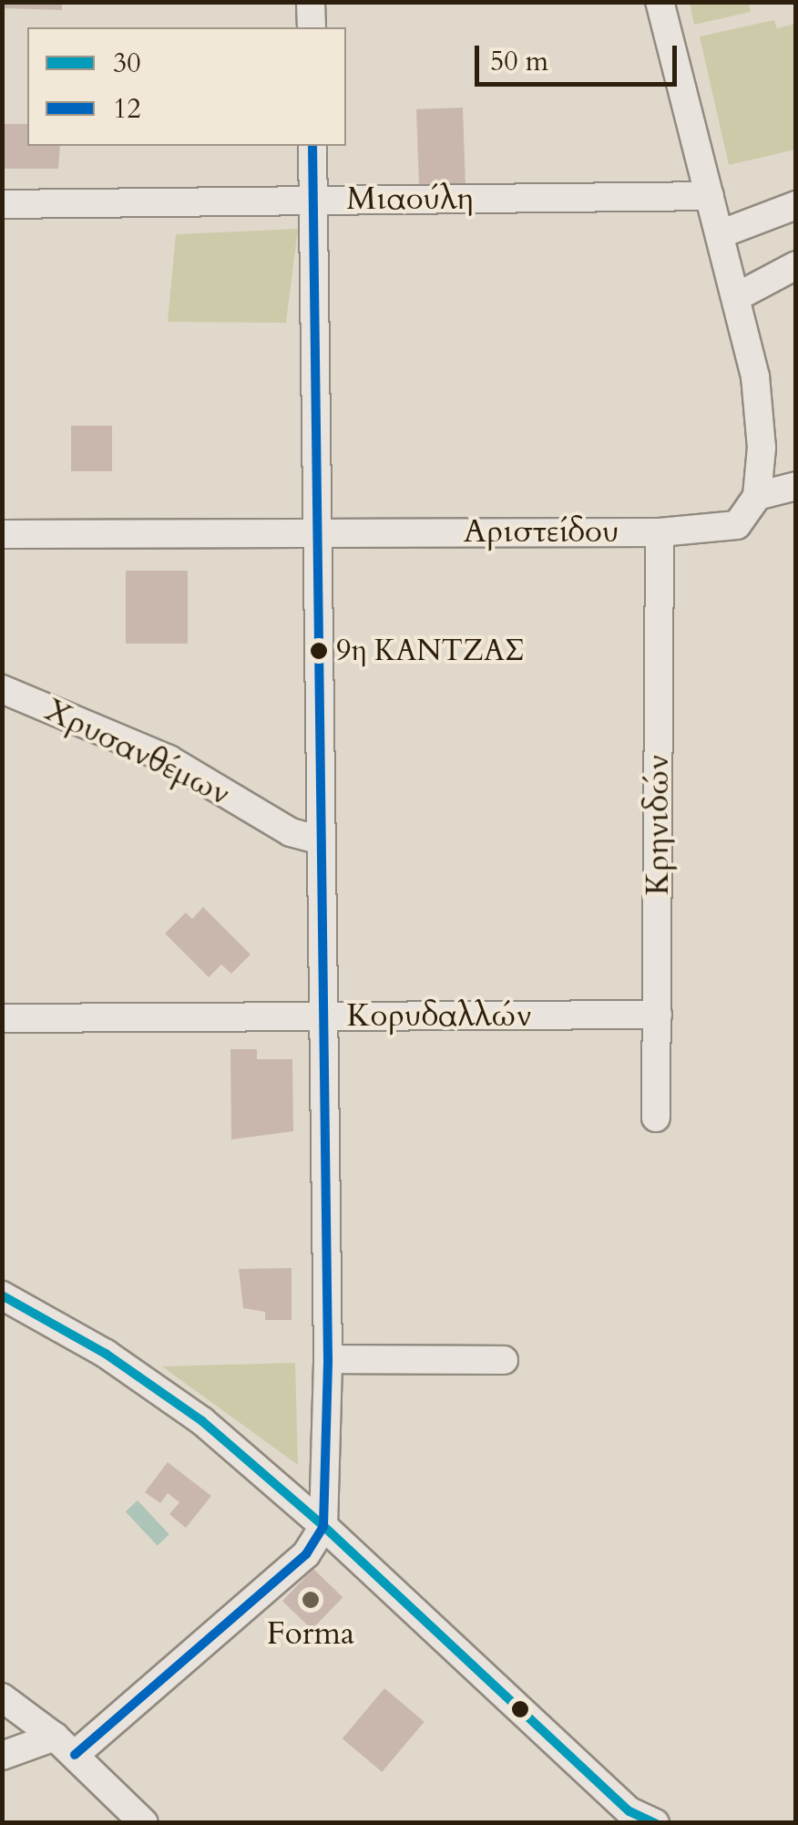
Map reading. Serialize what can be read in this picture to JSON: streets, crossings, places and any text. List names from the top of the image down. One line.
{"streets":{"street":["Μιαούλη","Αριστείδου","Χρυσανθέμων","Kρηνιδών","Κορυδαλλών"]},"crossings":[["Αριστείδου","Kρηνιδών"],["Kρηνιδών","Κορυδαλλών"]],"places":["9η ΚΑΝΤΖΑΣ","Forma"],"lines":["transit line 12","transit line 30"],"legend":["30","12"],"scale_bar":"50 m"}
